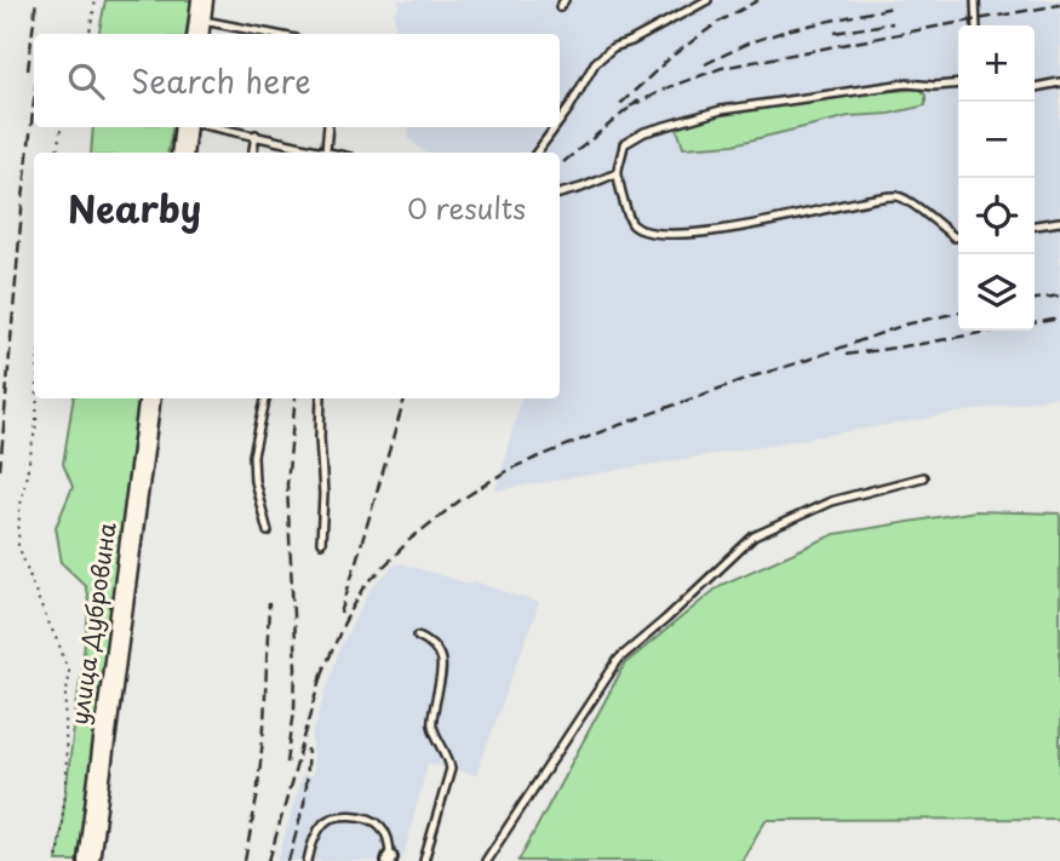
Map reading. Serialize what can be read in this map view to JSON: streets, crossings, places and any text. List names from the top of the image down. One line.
{"streets":{"main road":["улица Дубровина"]},"page":{"map_buttons":["+","−"],"search":"Search here","heading":["Nearby","0 results"]}}
